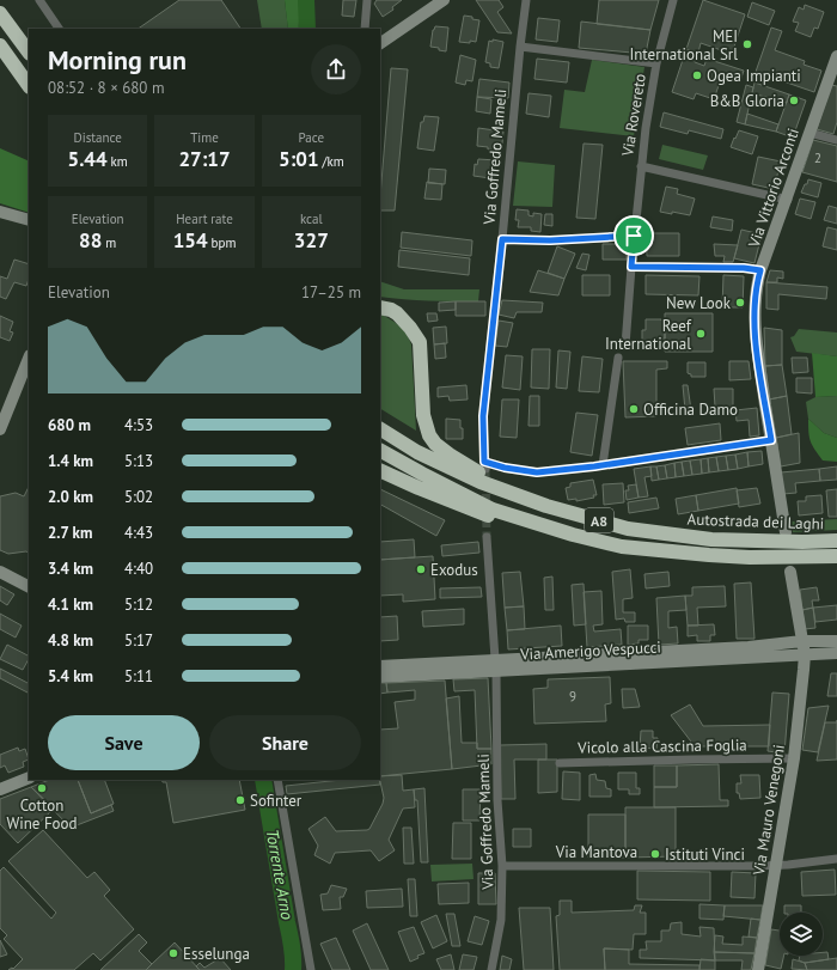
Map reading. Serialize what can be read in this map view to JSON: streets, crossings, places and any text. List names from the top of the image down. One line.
{"streets":{"highway":["A8","Autostrada dei Laghi"],"main road":["Via Vittorio Arconti","Via Amerigo Vespucci","Via Mauro Venegoni"],"street":["Via Rovereto","Via Goffredo Mameli","Vicolo alla Cascina Foglia","Via Mantova"]},"crossings":[["Via Goffredo Mameli","Via Amerigo Vespucci"],["Via Goffredo Mameli","Via Mantova"],["Via Amerigo Vespucci","Via Mauro Venegoni"],["Vicolo alla Cascina Foglia","Via Mauro Venegoni"],["Via Mauro Venegoni","Via Mantova"]],"water":["Torrente Arno"],"places":["MEI International Srl","Ogea Impianti","B&B Gloria","New Look","Reef International","Officina Damo","Exodus","Cotton Wine Food","Sofinter","Istituti Vinci","Esselunga"],"house_numbers":["2","9"],"page":{"heading":["Morning run","08:52 · 8 × 680 m"],"stats":[["Distance","5.44 km"],["Time","27:17"],["Pace","5:01 /km"],["Elevation","88 m"],["Heart rate","154 bpm"],["kcal","327"]],"chart":["Elevation","17–25 m"],"list":[{"name":"680 m","note":"4:53"},{"name":"1.4 km","note":"5:13"},{"name":"2.0 km","note":"5:02"},{"name":"2.7 km","note":"4:43"},{"name":"3.4 km","note":"4:40"},{"name":"4.1 km","note":"5:12"},{"name":"4.8 km","note":"5:17"},{"name":"5.4 km","note":"5:11"}],"buttons":["Save","Share"]}}
